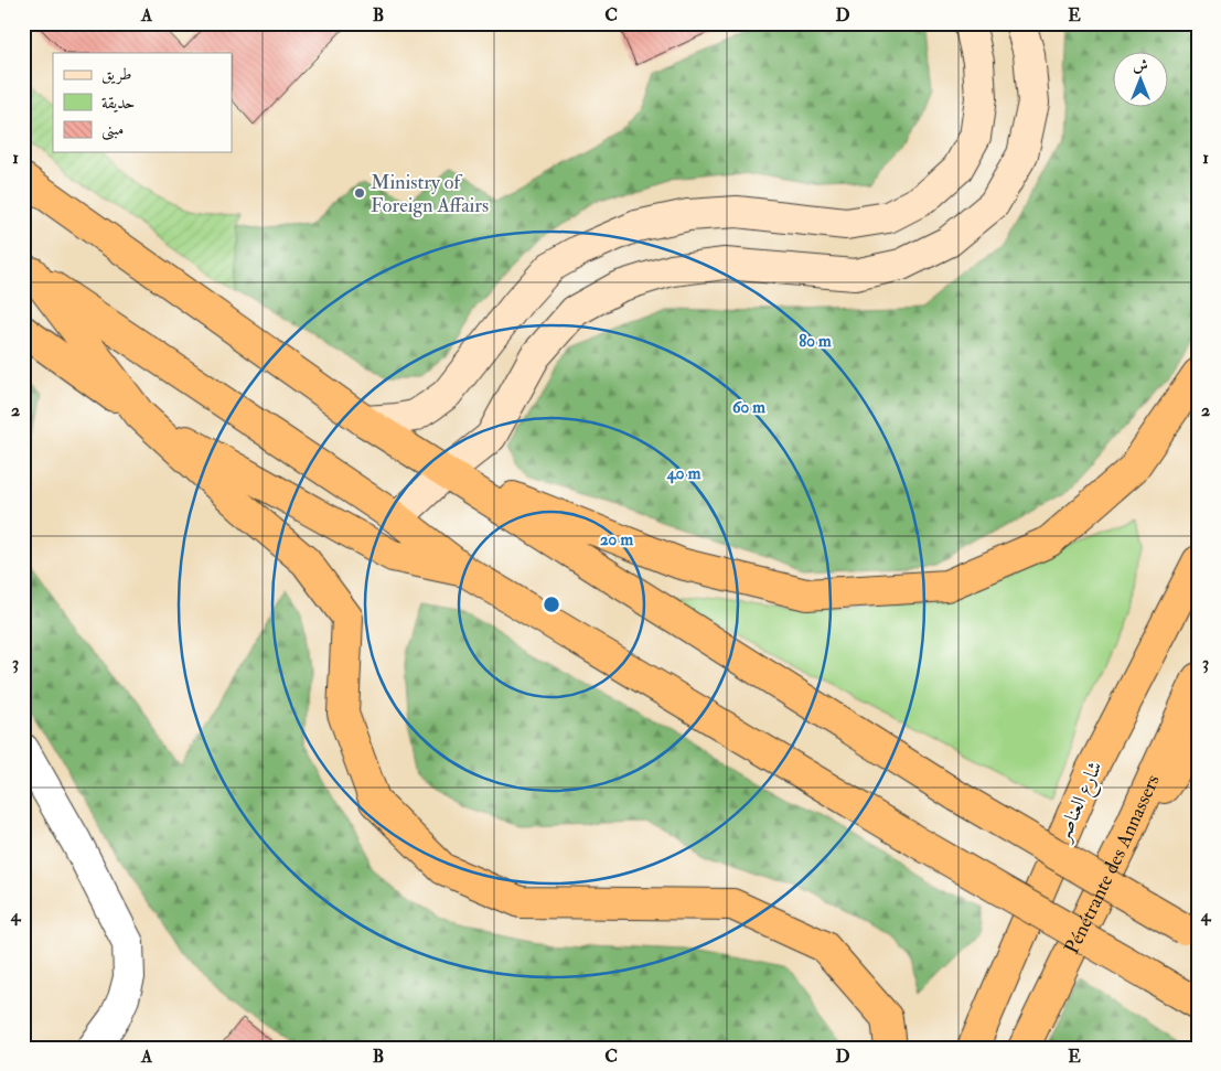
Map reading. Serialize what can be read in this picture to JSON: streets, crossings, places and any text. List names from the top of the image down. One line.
{"streets":{"highway":["شارع العناصر","Pénétrante des Annassers"]},"places":["Ministry of Foreign Affairs"],"legend":["طريق","حديقة","مبنى"],"north":"top","grid":{"columns":["A","B","C","D","E"],"rows":["1","2","3","4"]},"rings":["80 m","60 m","40 m","20 m"]}
